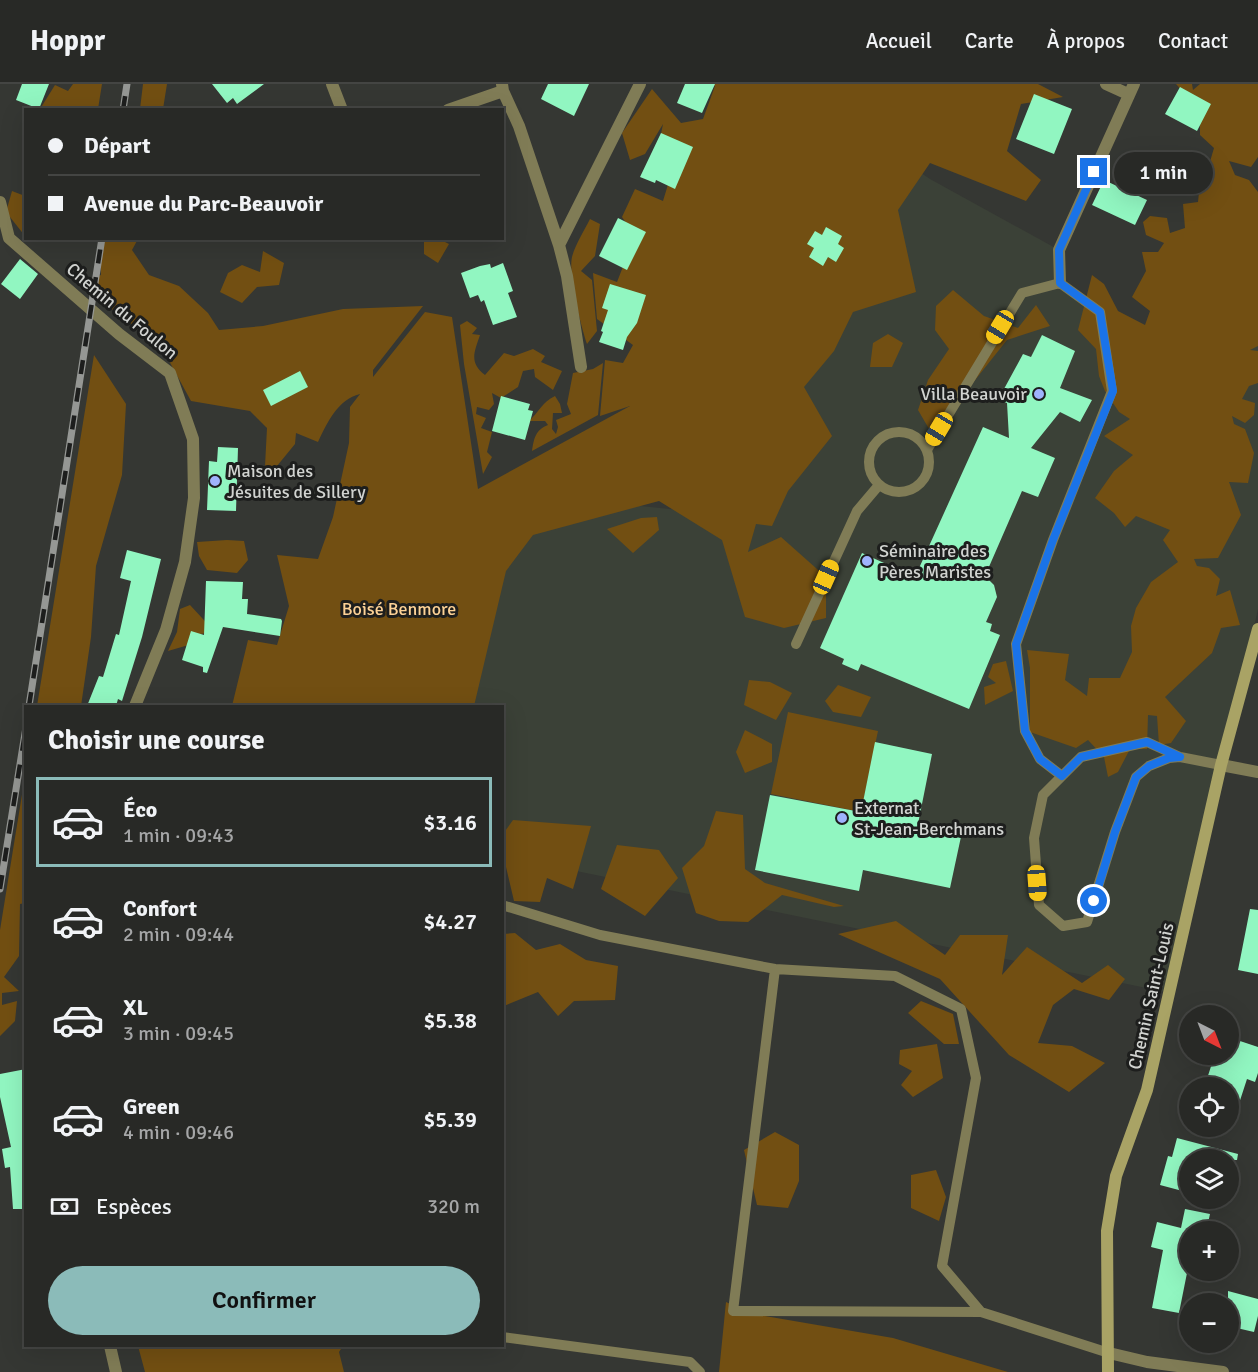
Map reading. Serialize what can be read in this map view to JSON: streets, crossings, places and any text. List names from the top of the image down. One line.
{"streets":{"street":["Chemin du Foulon","Chemin Saint-Louis"]},"parks":["Boisé Benmore"],"places":["Villa Beauvoir","Maison des Jésuites de Sillery","Séminaire des Pères Maristes","Externat St-Jean-Berchmans"],"north":"bottom right","page":{"header":"Hoppr","nav":["Accueil","Carte","À propos","Contact"],"banner":["Départ","Avenue du Parc-Beauvoir"],"bubble":"1 min","heading":"Choisir une course","list":[{"name":"Éco","note":"1 min · 09:43","value":"$3.16"},{"name":"Confort","note":"2 min · 09:44","value":"$4.27"},{"name":"XL","note":"3 min · 09:45","value":"$5.38"},{"name":"Green","note":"4 min · 09:46","value":"$5.39"}],"map_buttons":["+","−"],"pay":["Espèces","320 m"],"buttons":"Confirmer"}}
